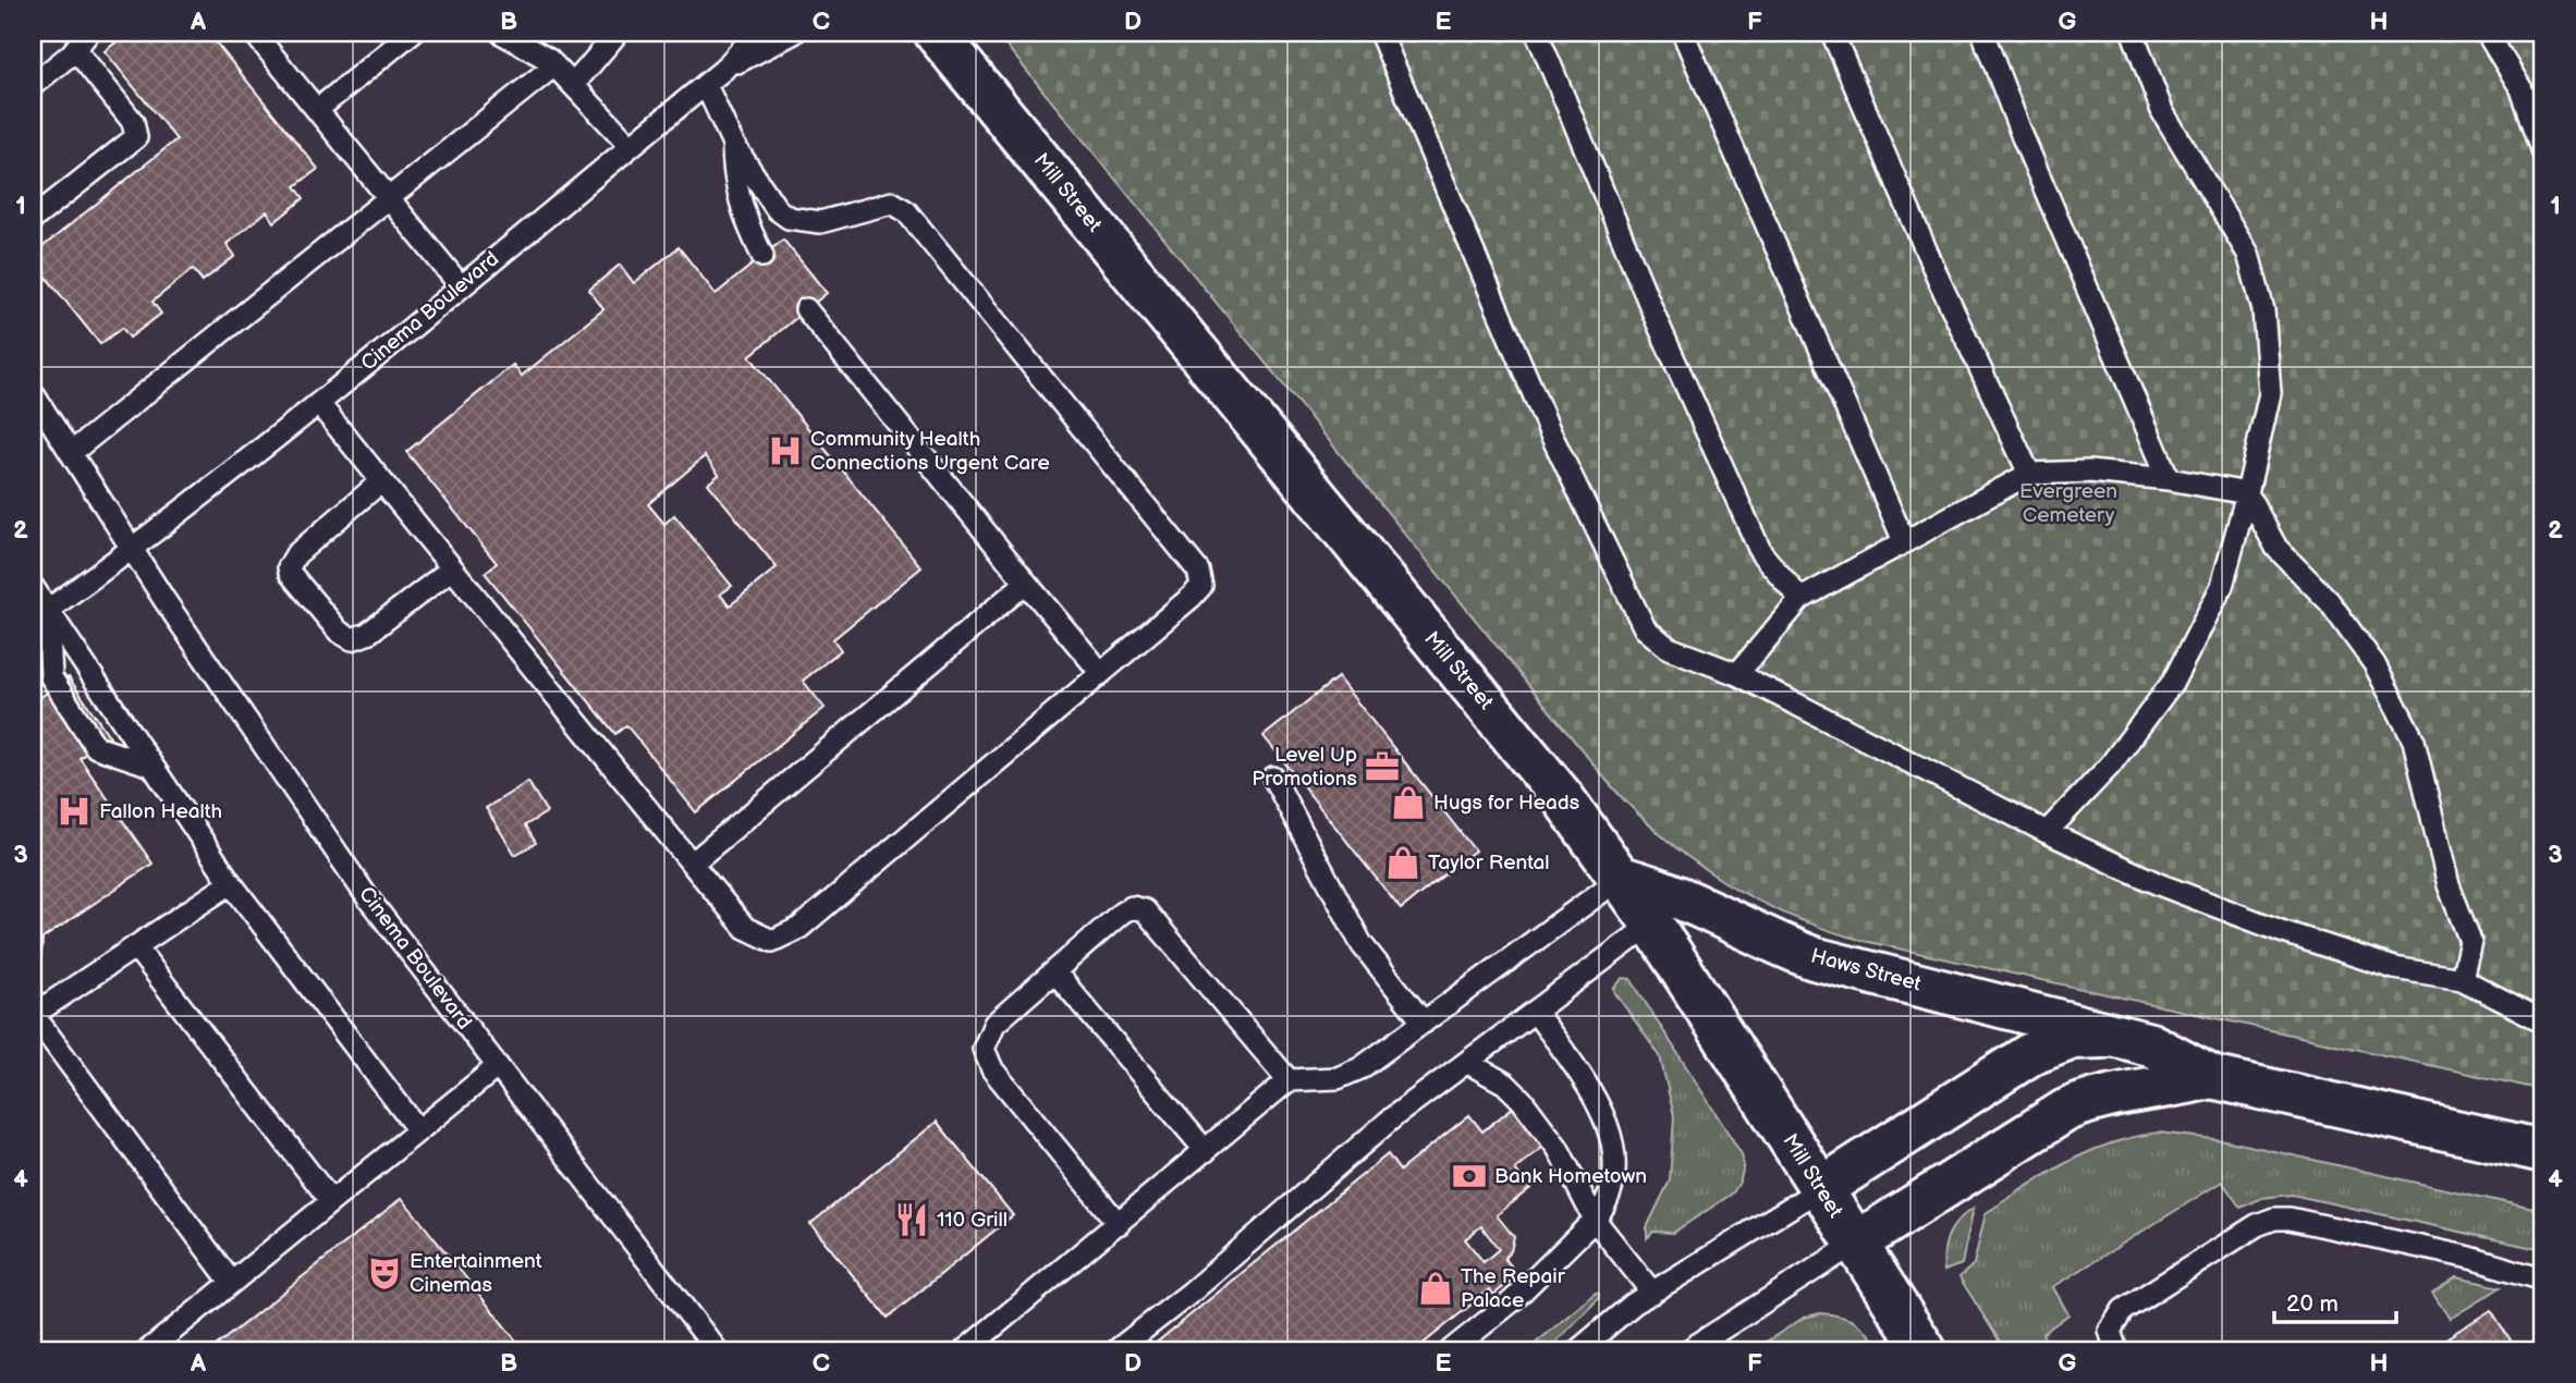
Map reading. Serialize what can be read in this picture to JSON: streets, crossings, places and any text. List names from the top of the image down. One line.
{"streets":{"main road":["Mill Street","Haws Street"],"lane":["Cinema Boulevard"]},"crossings":[["Mill Street","Haws Street"]],"parks":["Evergreen Cemetery"],"places":{"hospital":["Community Health Connections Urgent Care","Fallon Health"],"office":["Level Up Promotions"],"shop":["Hugs for Heads","Taylor Rental","The Repair Palace"],"bank":["Bank Hometown"],"restaurant":["110 Grill"],"theatre":["Entertainment Cinemas"]},"scale_bar":"20 m","grid":{"columns":["A","B","C","D","E","F","G","H"],"rows":["1","2","3","4"]}}
